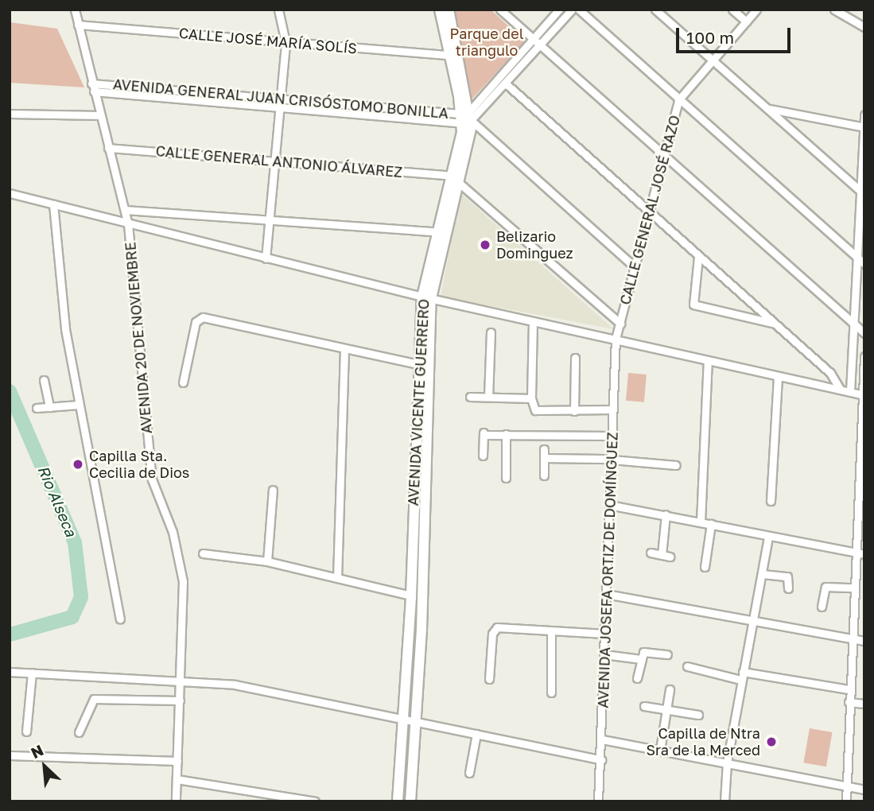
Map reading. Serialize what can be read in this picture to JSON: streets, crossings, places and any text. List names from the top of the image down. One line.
{"streets":{"main road":["AVENIDA VICENTE GUERRERO"],"street":["CALLE JOSÉ MARÍA SOLÍS","AVENIDA GENERAL JUAN CRISÓSTOMO BONILLA","CALLE GENERAL ANTONIO ÁLVAREZ","CALLE GENERAL JOSÉ RAZO","AVENIDA 20 DE NOVIEMBRE","AVENIDA JOSEFA ORTIZ DE DOMÍNGUEZ"]},"crossings":[["CALLE JOSÉ MARÍA SOLÍS","AVENIDA 20 DE NOVIEMBRE"],["CALLE JOSÉ MARÍA SOLÍS","AVENIDA VICENTE GUERRERO"],["AVENIDA GENERAL JUAN CRISÓSTOMO BONILLA","AVENIDA 20 DE NOVIEMBRE"],["AVENIDA GENERAL JUAN CRISÓSTOMO BONILLA","AVENIDA VICENTE GUERRERO"],["CALLE GENERAL ANTONIO ÁLVAREZ","AVENIDA 20 DE NOVIEMBRE"],["CALLE GENERAL ANTONIO ÁLVAREZ","AVENIDA VICENTE GUERRERO"],["CALLE GENERAL JOSÉ RAZO","AVENIDA JOSEFA ORTIZ DE DOMÍNGUEZ"]],"water":["Rio Alseca"],"parks":["Parque del triangulo"],"places":["Belizario Dominguez","Capilla Sta. Cecilia de Dios","Capilla de Ntra Sra de la Merced"],"scale_bar":"100 m","north":"top left"}
